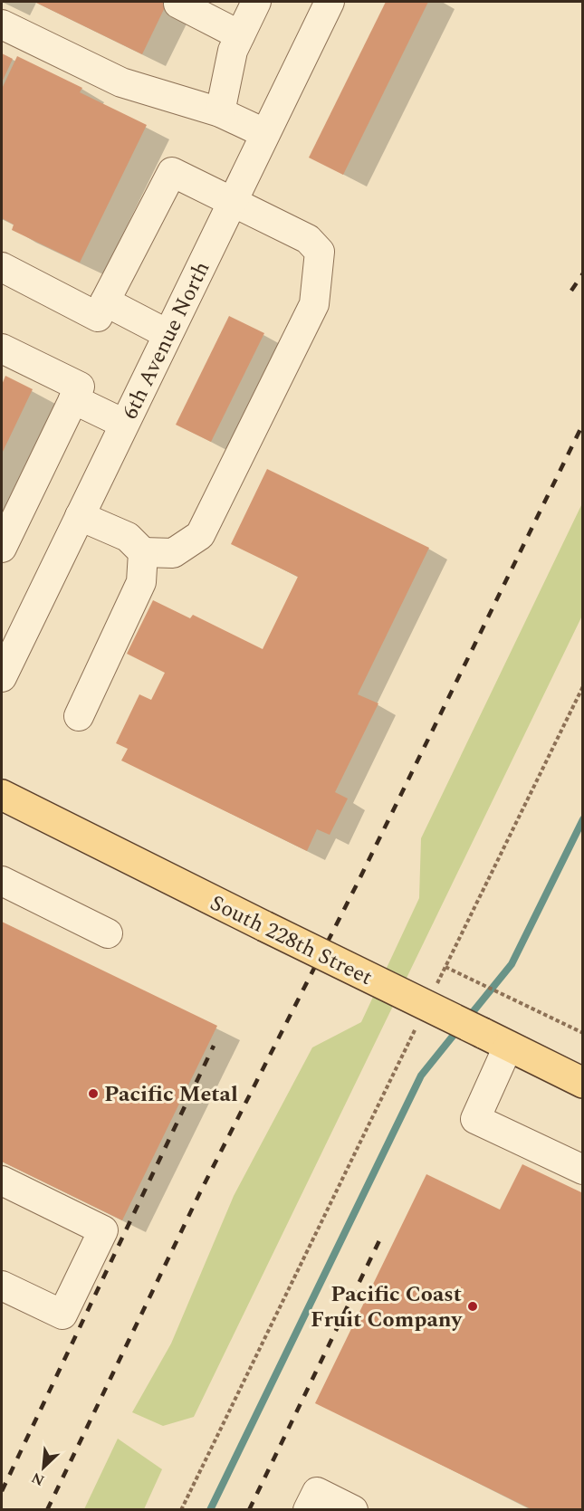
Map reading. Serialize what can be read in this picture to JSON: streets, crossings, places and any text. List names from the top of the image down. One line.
{"streets":{"main road":["South 228th Street"],"street":["6th Avenue North"]},"places":["Pacific Metal","Pacific Coast Fruit Company"],"north":"bottom left"}
